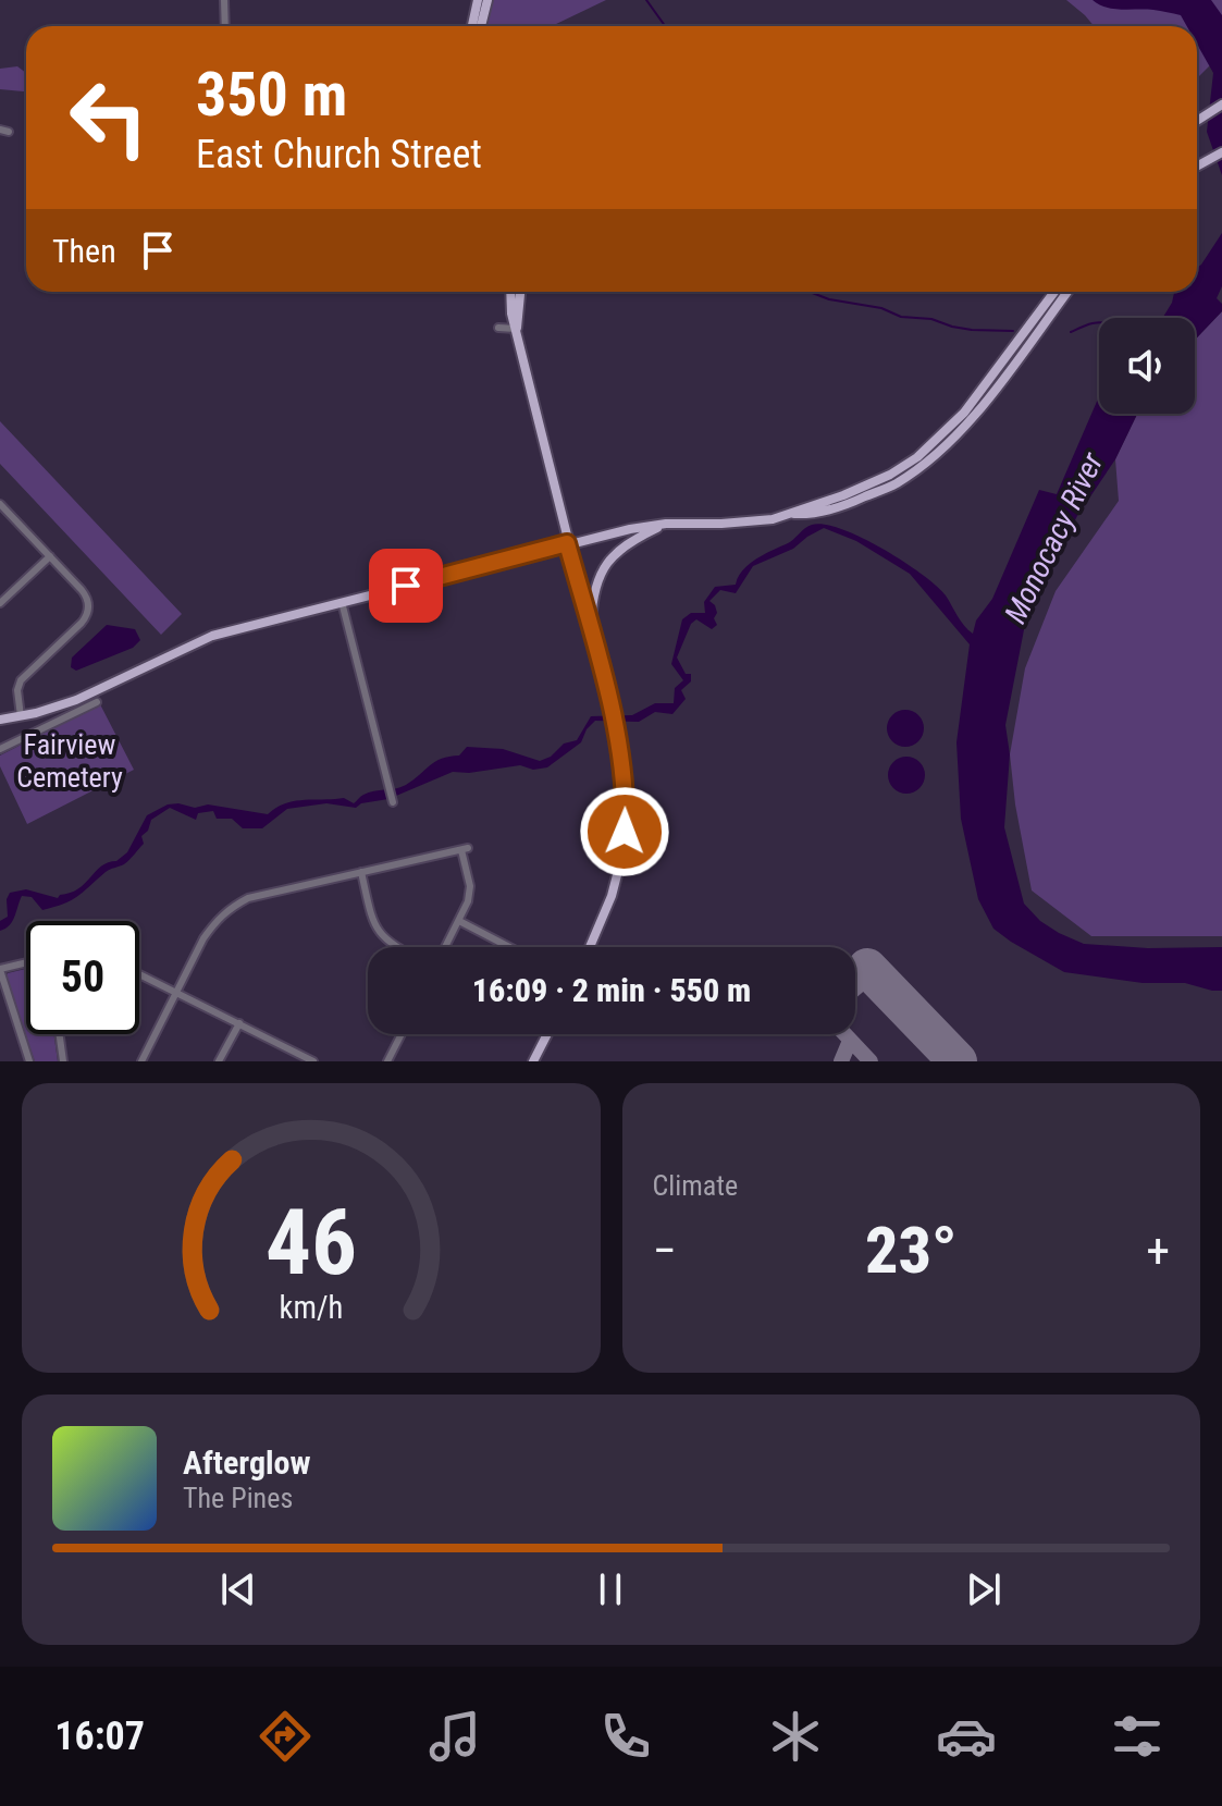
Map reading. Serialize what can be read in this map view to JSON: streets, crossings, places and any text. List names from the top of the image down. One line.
{"water":["Monocacy River"],"parks":["Fairview Cemetery"],"page":{"turn":["350 m","East Church Street"],"then":"Then","limit":"50","trip":"16:09 · 2 min · 550 m","tile":"Climate","heat":["−","23°","+"],"song":["Afterglow","The Pines"],"tabs":"16:07","gauge":["46","km/h"]}}
